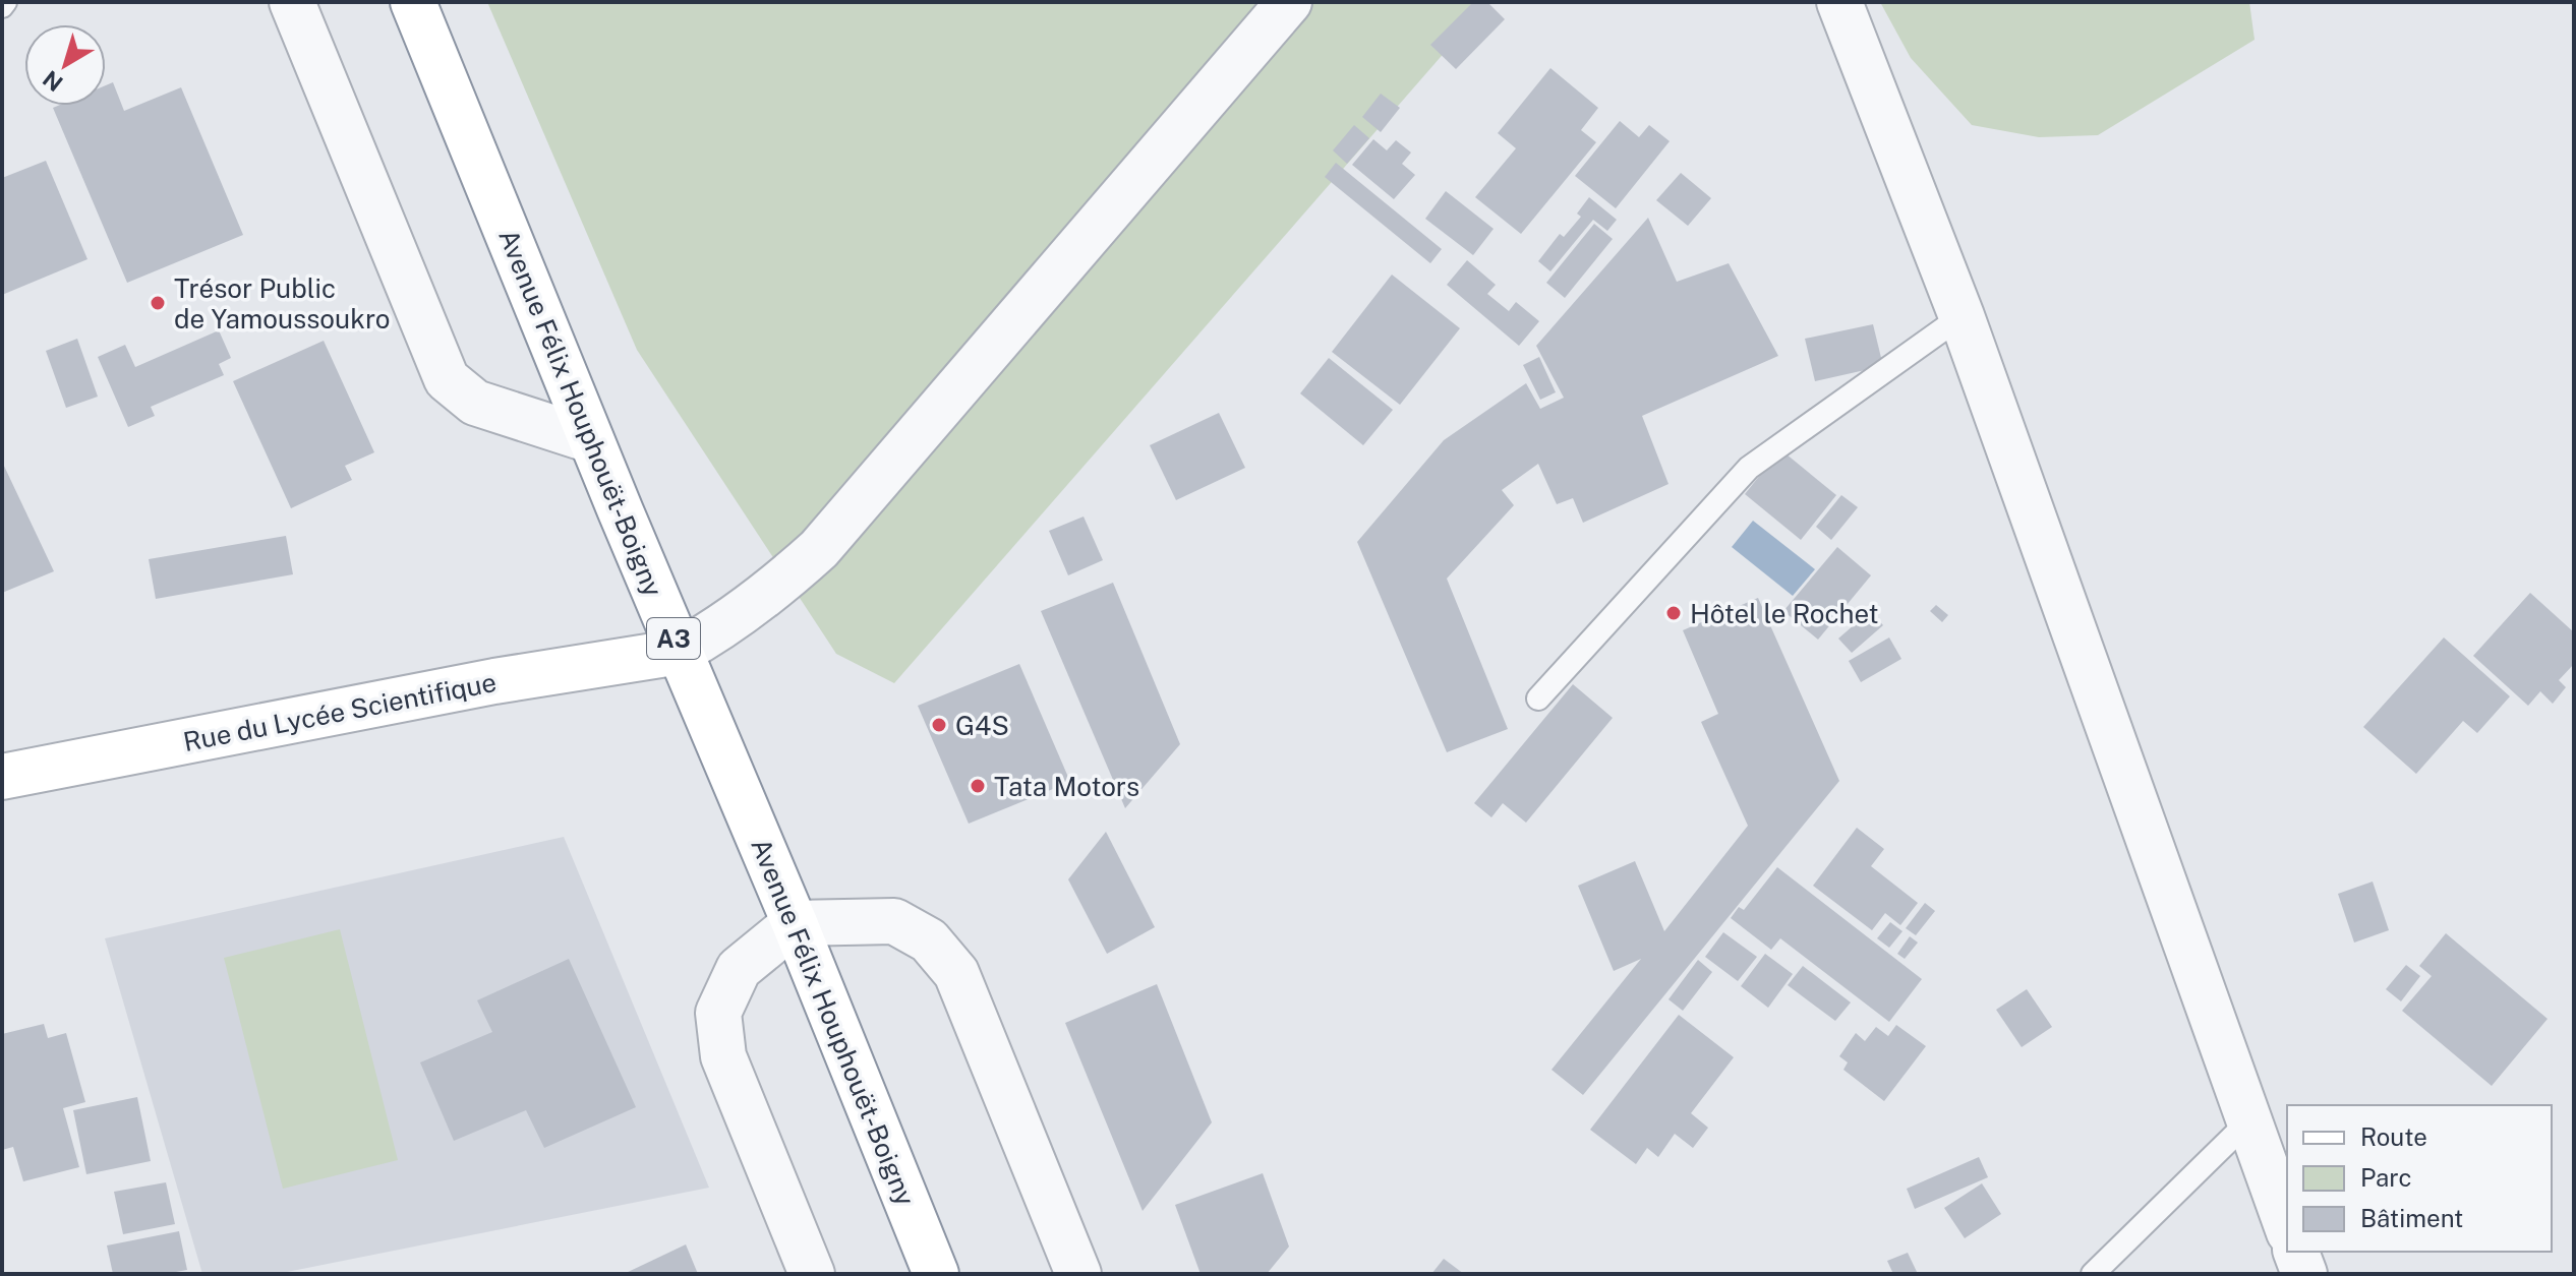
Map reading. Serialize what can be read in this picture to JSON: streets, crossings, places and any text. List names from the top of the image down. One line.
{"streets":{"main road":["Avenue Félix Houphouët-Boigny","A3","Rue du Lycée Scientifique"]},"crossings":[["Avenue Félix Houphouët-Boigny","Rue du Lycée Scientifique"]],"places":["Trésor Public de Yamoussoukro","Hôtel le Rochet","G4S","Tata Motors"],"legend":["Route","Parc","Bâtiment"],"north":"bottom left"}
